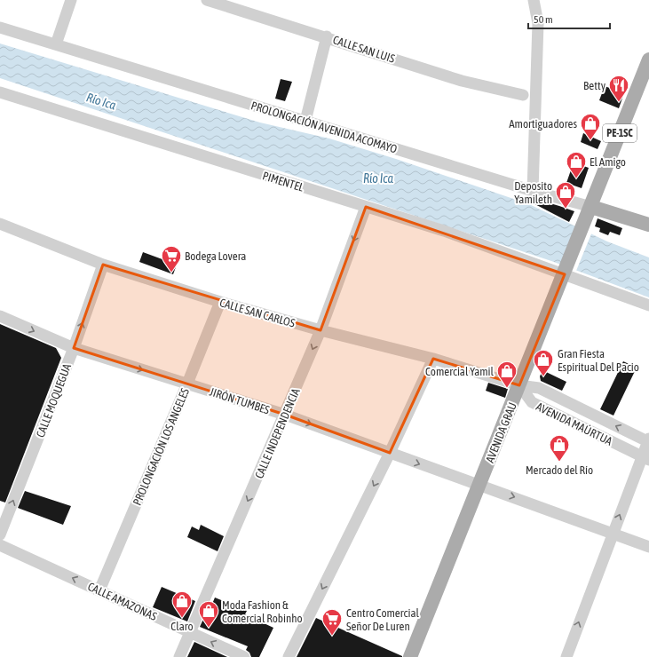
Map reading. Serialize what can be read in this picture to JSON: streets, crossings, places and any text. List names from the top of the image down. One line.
{"streets":{"main road":["PROLONGACIÓN AVENIDA ACOMAYO","PE-1SC","AVENIDA GRAU"],"street":["CALLE SAN LUIS","PIMENTEL","CALLE SAN CARLOS","CALLE MOQUEGUA","JIRÓN TUMBES","AVENIDA MAÚRTUA","CALLE INDEPENDENCIA","PROLONGACIÓN LOS ANGELES","CALLE AMAZONAS"]},"crossings":[["PROLONGACIÓN AVENIDA ACOMAYO","PE-1SC"],["PROLONGACIÓN AVENIDA ACOMAYO","AVENIDA GRAU"],["PE-1SC","AVENIDA GRAU"],["PIMENTEL","AVENIDA GRAU"],["PIMENTEL","CALLE INDEPENDENCIA"],["CALLE SAN CARLOS","CALLE MOQUEGUA"],["CALLE SAN CARLOS","AVENIDA MAÚRTUA"],["CALLE SAN CARLOS","AVENIDA GRAU"],["CALLE SAN CARLOS","CALLE INDEPENDENCIA"],["CALLE SAN CARLOS","PROLONGACIÓN LOS ANGELES"],["CALLE MOQUEGUA","JIRÓN TUMBES"],["JIRÓN TUMBES","AVENIDA GRAU"],["JIRÓN TUMBES","CALLE INDEPENDENCIA"],["JIRÓN TUMBES","PROLONGACIÓN LOS ANGELES"],["AVENIDA MAÚRTUA","AVENIDA GRAU"],["CALLE INDEPENDENCIA","CALLE AMAZONAS"],["PROLONGACIÓN LOS ANGELES","CALLE AMAZONAS"]],"one_way":["CALLE MOQUEGUA","JIRÓN TUMBES","CALLE INDEPENDENCIA","CALLE AMAZONAS"],"water":["Río Ica"],"places":{"restaurant":["Betty"],"shop":["Amortiguadores","El Amigo","Deposito Yamileth","Gran Fiesta Espiritual Del Pacio","Comercial Yamil","Mercado del Río","Claro","Moda Fashion & Comercial Robinho"],"supermarket":["Bodega Lovera","Centro Comercial Señor De Luren"]},"scale_bar":"50 m"}
